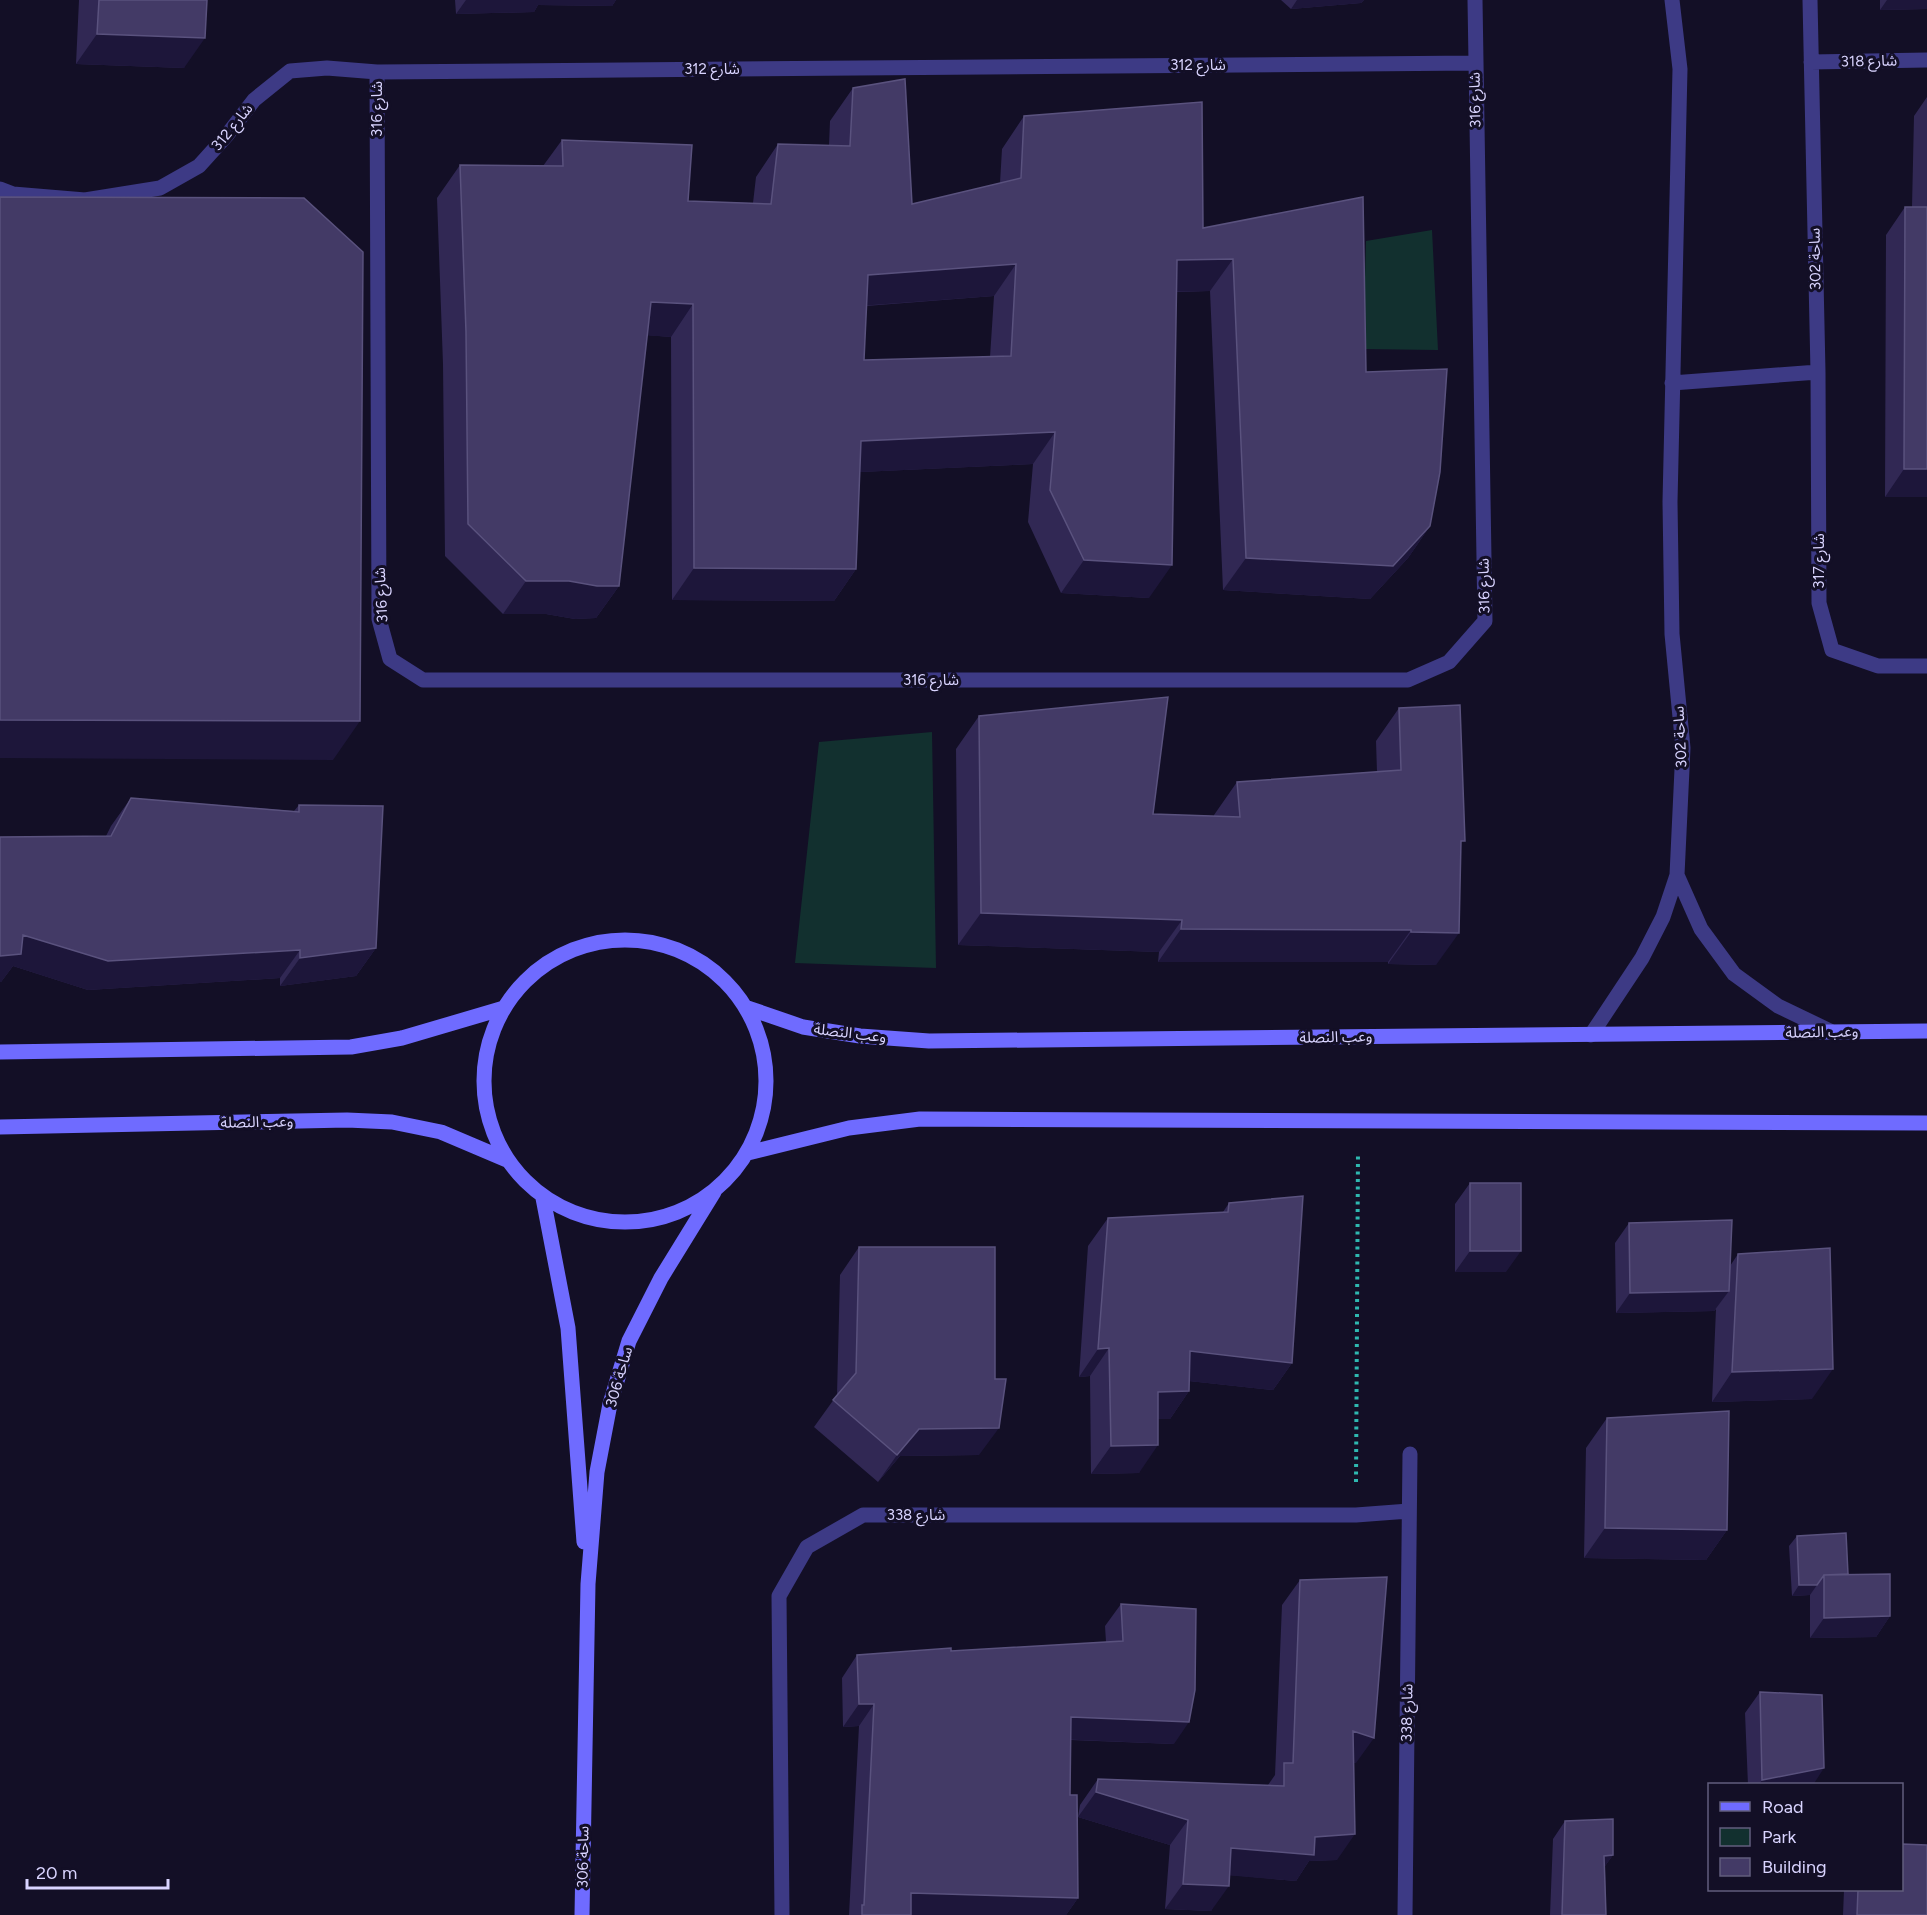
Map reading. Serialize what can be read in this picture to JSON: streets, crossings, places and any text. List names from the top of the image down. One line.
{"streets":{"street":["شارع 318","شارع 312","شارع 316","ساحة 302","شارع 317","وعب النصلة","ساحة 306","شارع 338"]},"crossings":[["شارع 318","ساحة 302"],["شارع 312","شارع 316"],["ساحة 302","شارع 317"],["ساحة 302","وعب النصلة"]],"legend":["Road","Park","Building"],"scale_bar":"20 m"}
